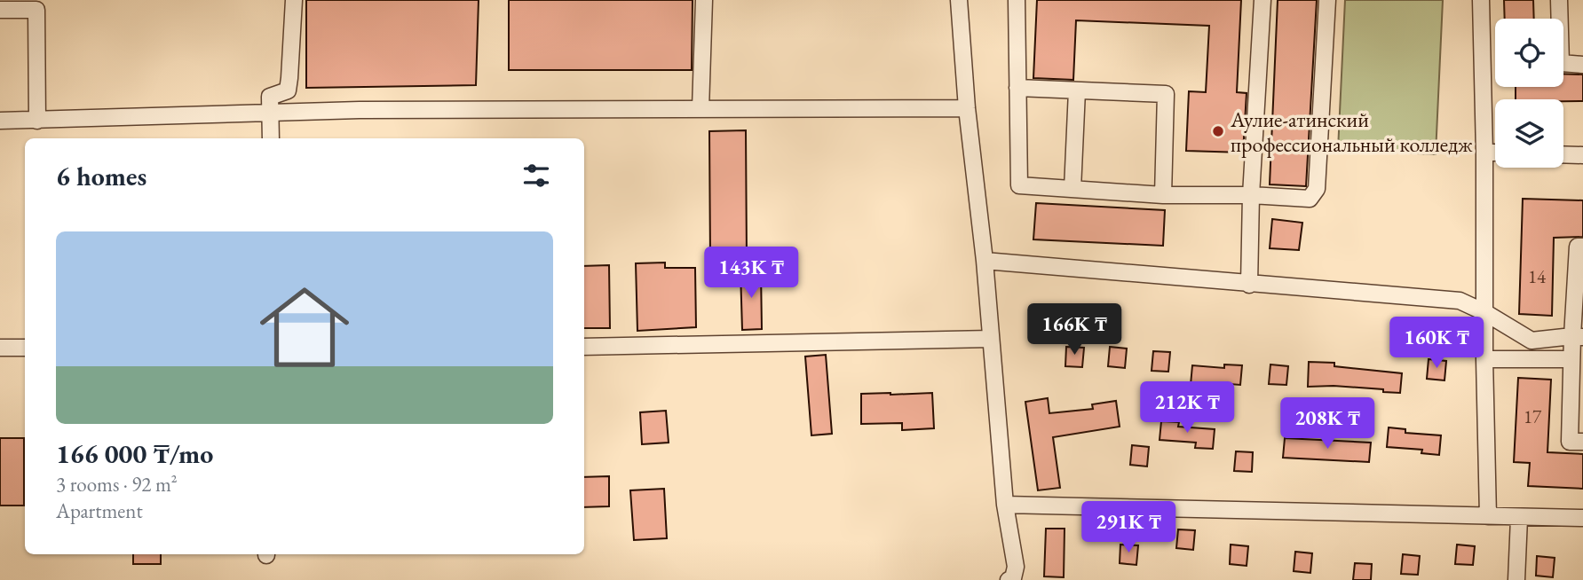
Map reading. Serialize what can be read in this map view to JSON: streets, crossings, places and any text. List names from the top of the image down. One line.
{"places":["Аулие-атинский профессиональный колледж"],"house_numbers":["14","17"],"page":{"heading":"6 homes","list":[{"name":"166 000 ₸/mo","note":"3 rooms · 92 m² · Apartment"}],"price":["143K ₸","166K ₸","160K ₸","212K ₸","208K ₸","291K ₸"]}}
